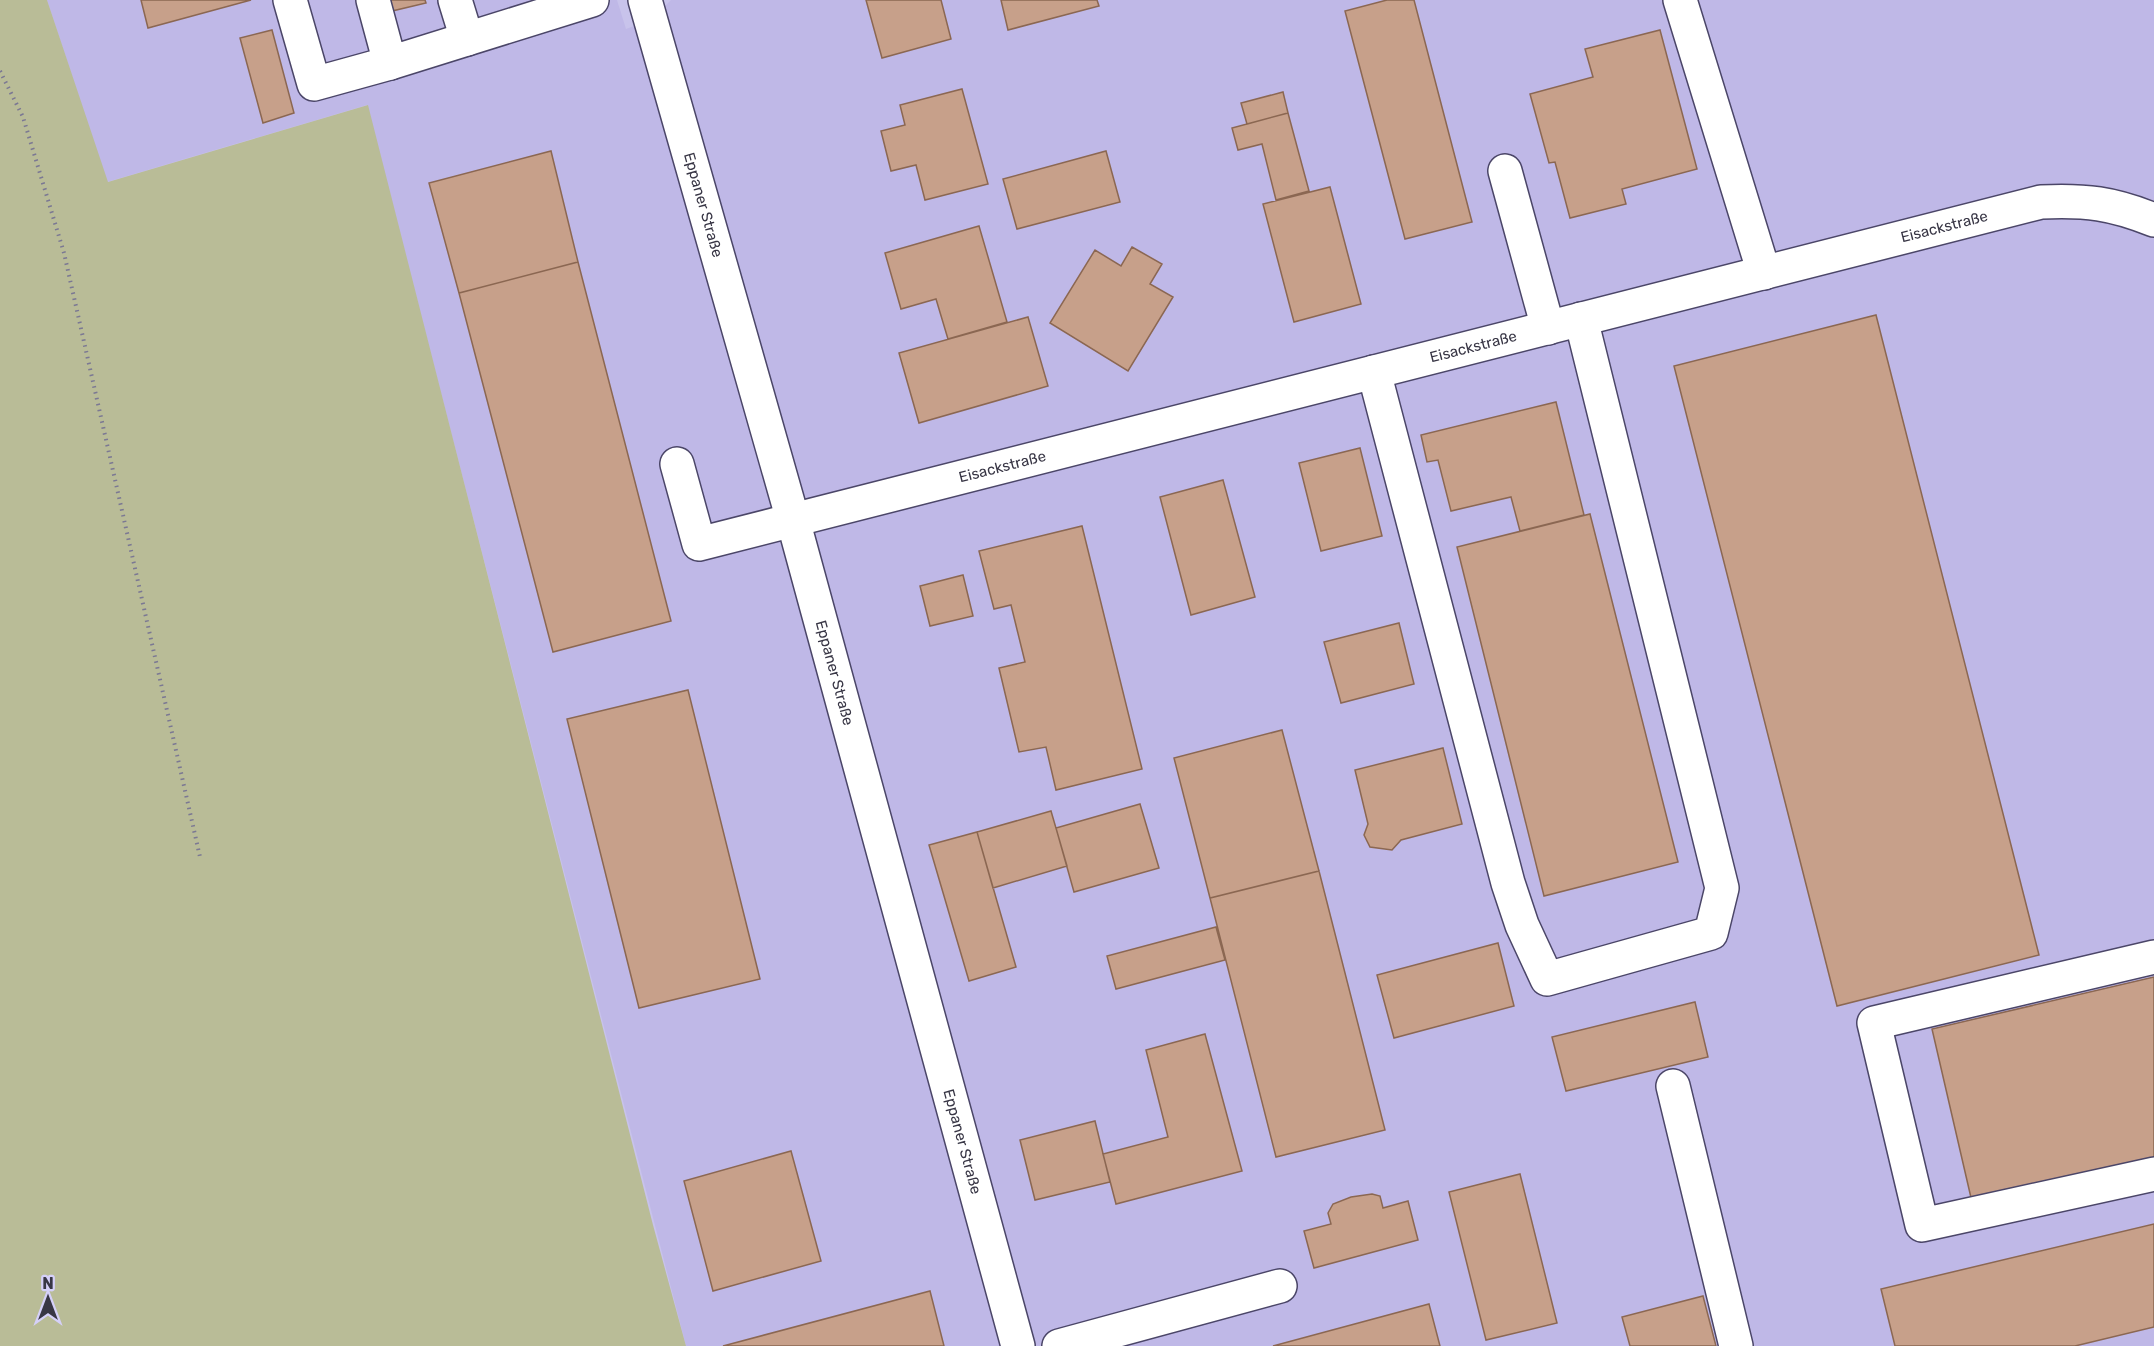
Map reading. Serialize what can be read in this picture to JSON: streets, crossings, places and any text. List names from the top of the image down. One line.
{"streets":{"street":["Eppaner Straße","Eisackstraße"]},"crossings":[["Eppaner Straße","Eisackstraße"]],"north":"top"}
